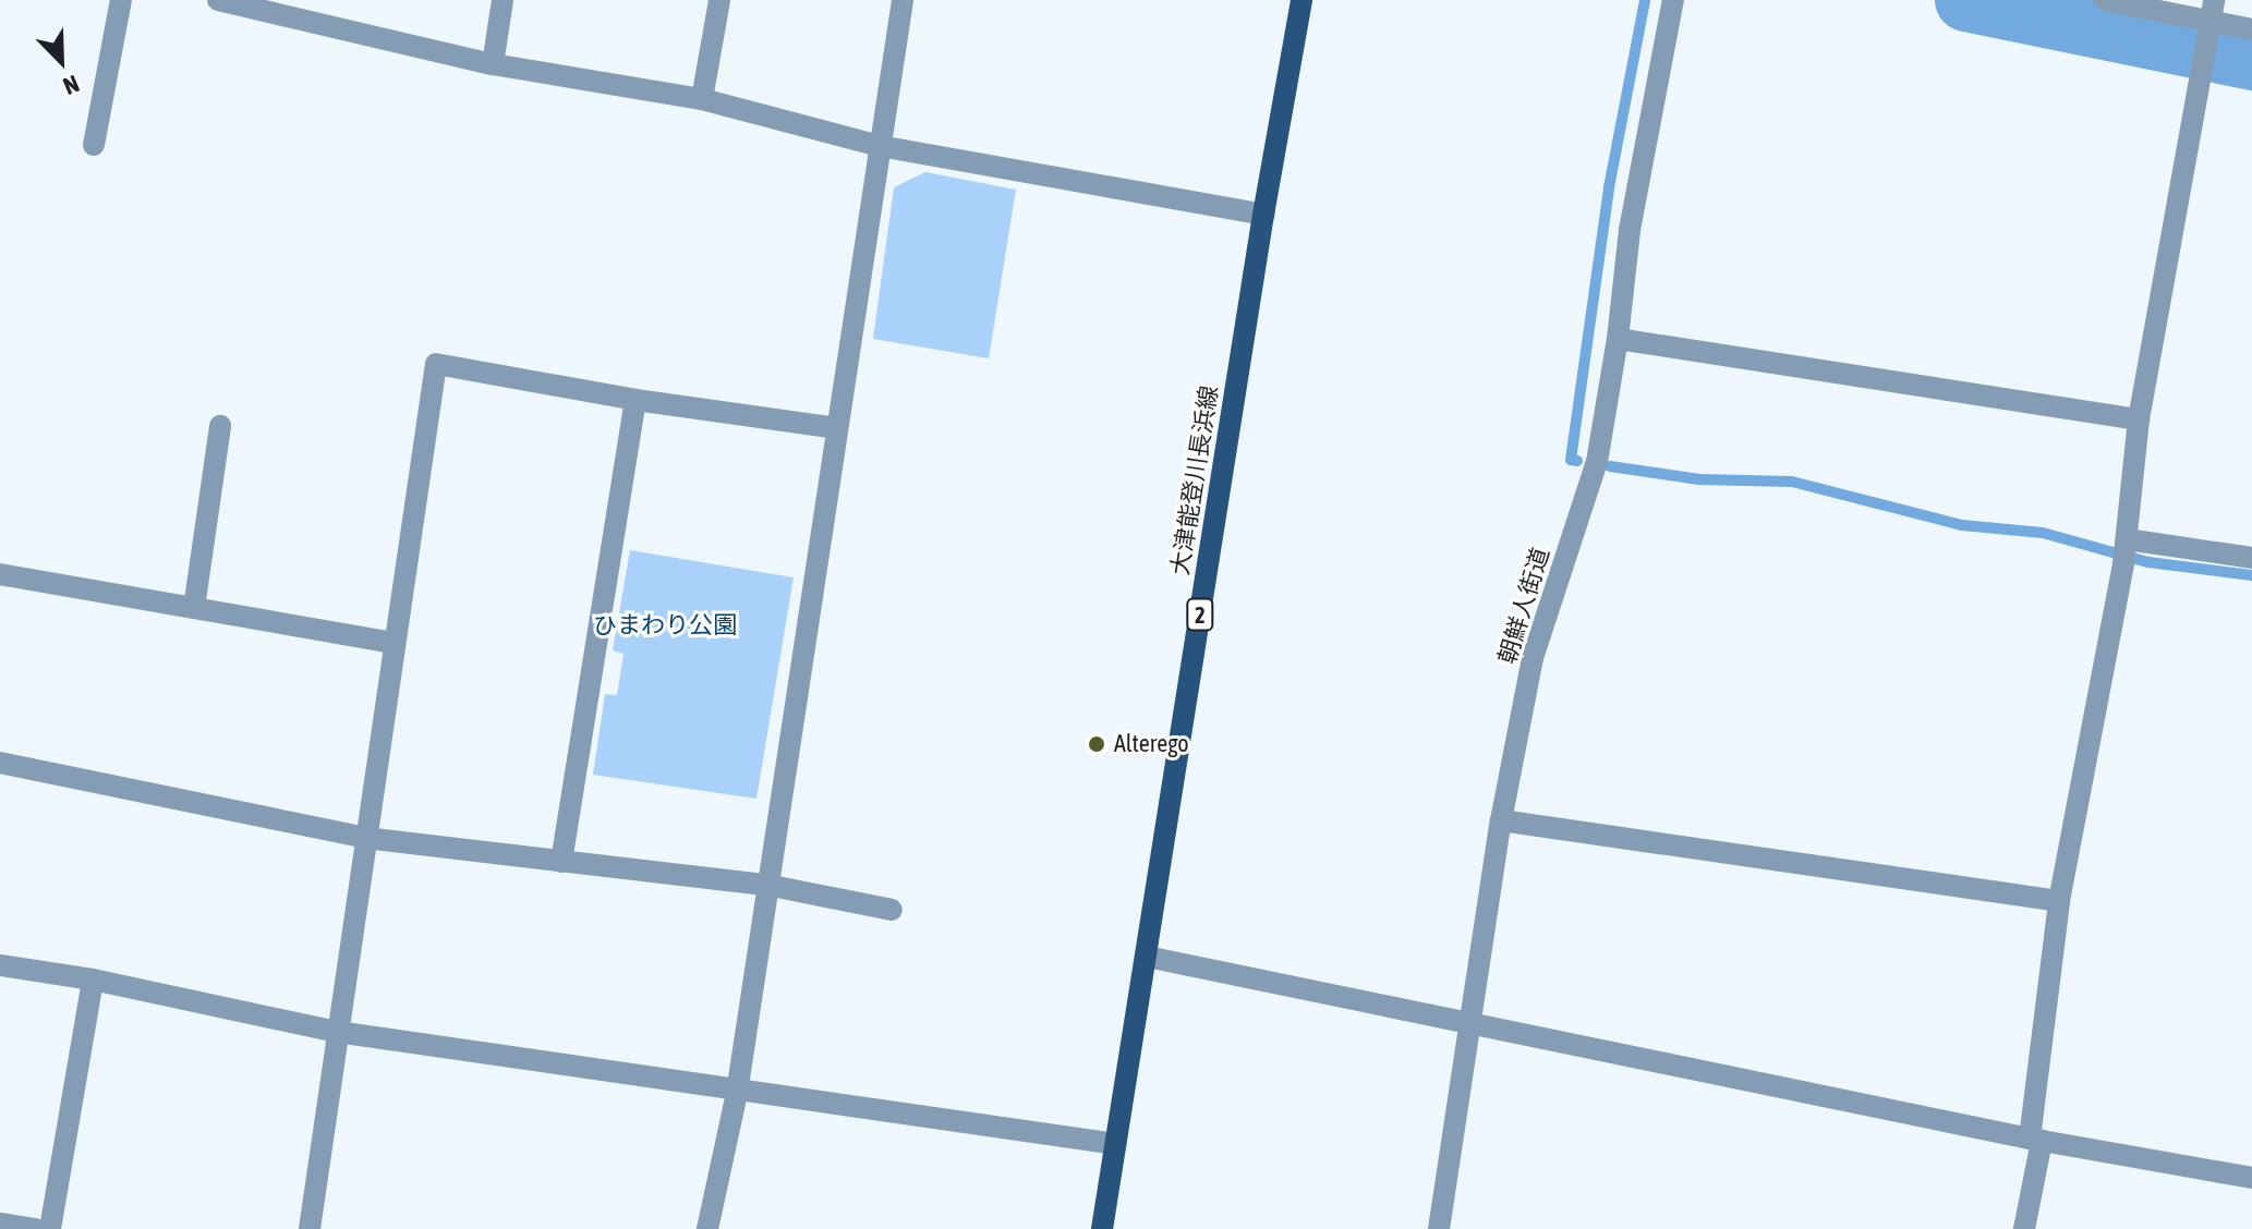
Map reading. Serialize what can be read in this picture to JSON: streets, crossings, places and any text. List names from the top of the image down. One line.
{"streets":{"main road":["大津能登川長浜線","2"],"street":["朝鮮人街道"]},"parks":["ひまわり公園"],"places":["Alterego"],"north":"bottom right"}
